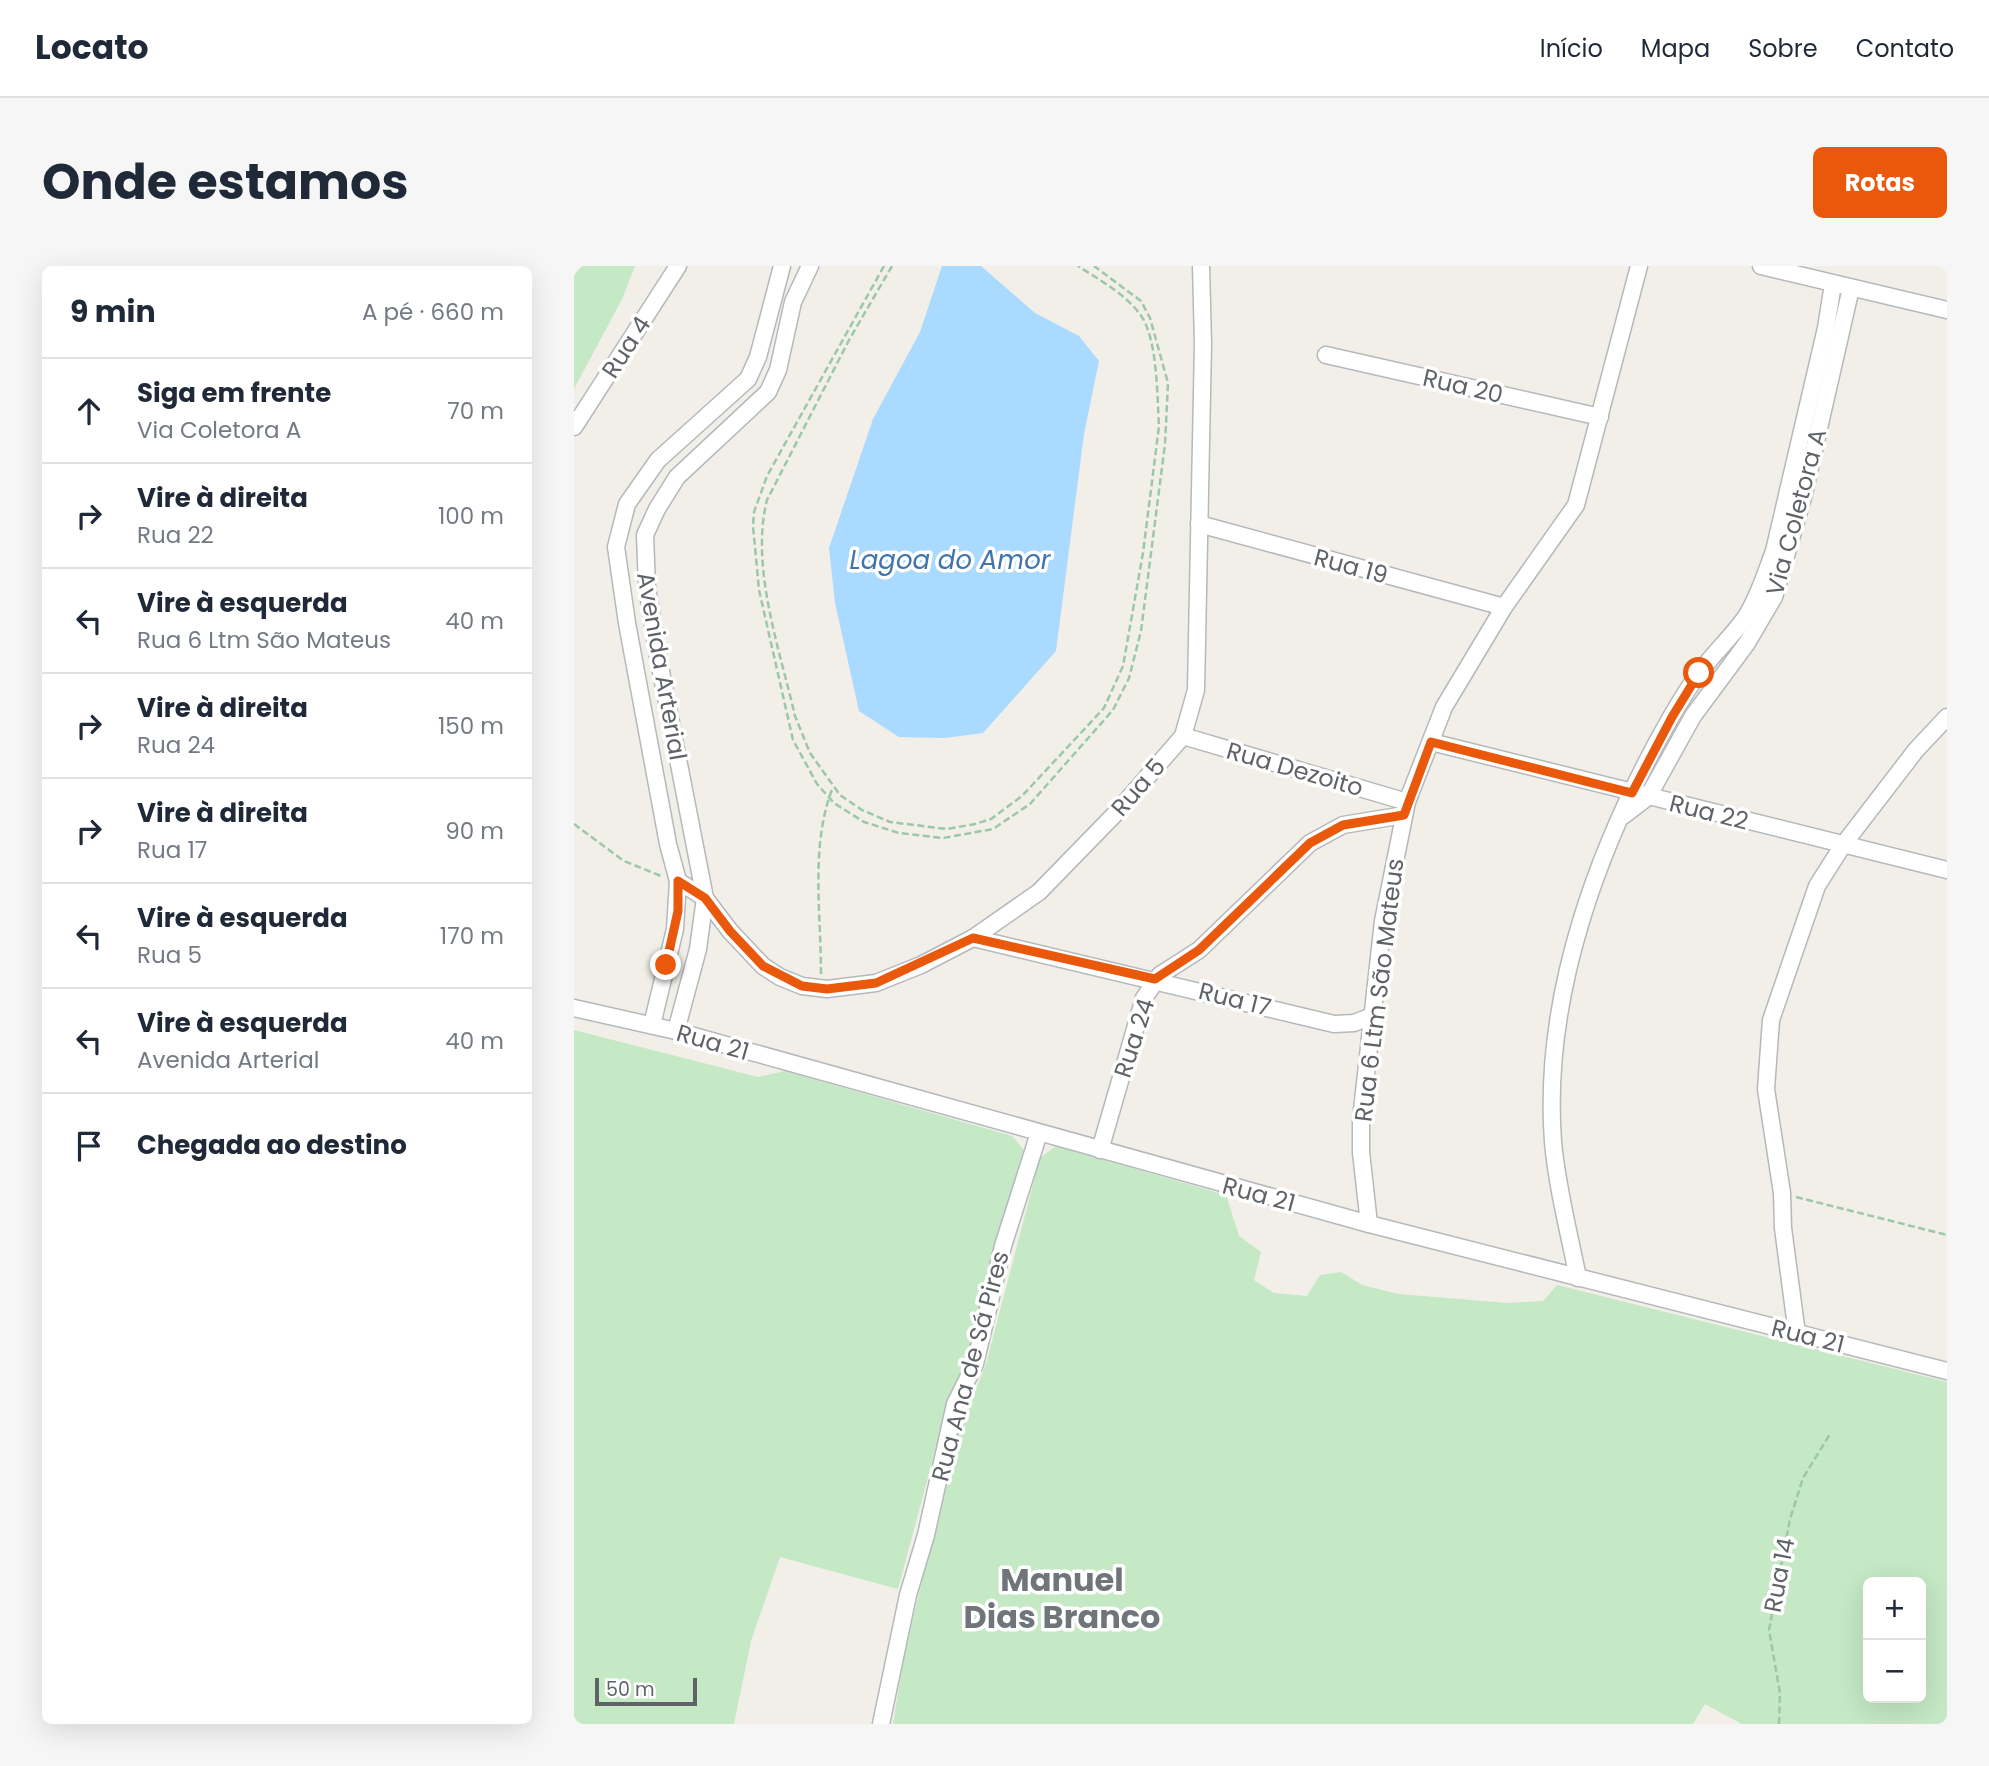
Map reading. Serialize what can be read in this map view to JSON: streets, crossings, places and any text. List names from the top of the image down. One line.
{"streets":{"street":["Rua 4","Rua 20","Via Coletora A","Rua 19","Avenida Arterial","Rua Dezoito","Rua 5","Rua 22","Rua 6 Ltm São Mateus","Rua 17","Rua 24","Rua 21","Rua Ana de Sá Pires"],"path":["Rua 14"]},"crossings":[["Rua 20","Rua 6 Ltm São Mateus"],["Via Coletora A","Rua 22"],["Via Coletora A","Rua 21"],["Rua 19","Rua 5"],["Rua 19","Rua 6 Ltm São Mateus"],["Avenida Arterial","Rua 5"],["Avenida Arterial","Rua 21"],["Rua Dezoito","Rua 5"],["Rua Dezoito","Rua 6 Ltm São Mateus"],["Rua Dezoito","Rua 24"],["Rua 5","Rua 17"],["Rua 22","Rua 6 Ltm São Mateus"],["Rua 6 Ltm São Mateus","Rua 17"],["Rua 6 Ltm São Mateus","Rua 24"],["Rua 6 Ltm São Mateus","Rua 21"],["Rua 17","Rua 24"],["Rua 24","Rua 21"],["Rua 21","Rua Ana de Sá Pires"]],"districts":["Manuel Dias Branco"],"water":["Lagoa do Amor"],"scale_bar":"50 m","page":{"header":"Locato","nav":["Início","Mapa","Sobre","Contato"],"title":"Onde estamos","buttons":"Rotas","heading":["9 min","A pé · 660 m"],"list":[["Siga em frente","Via Coletora A","70 m"],["Vire à direita","Rua 22","100 m"],["Vire à esquerda","Rua 6 Ltm São Mateus","40 m"],["Vire à direita","Rua 24","150 m"],["Vire à direita","Rua 17","90 m"],["Vire à esquerda","Rua 5","170 m"],["Vire à esquerda","Avenida Arterial","40 m"],"Chegada ao destino"],"map_buttons":["+","−"],"scale":"50 m"}}
